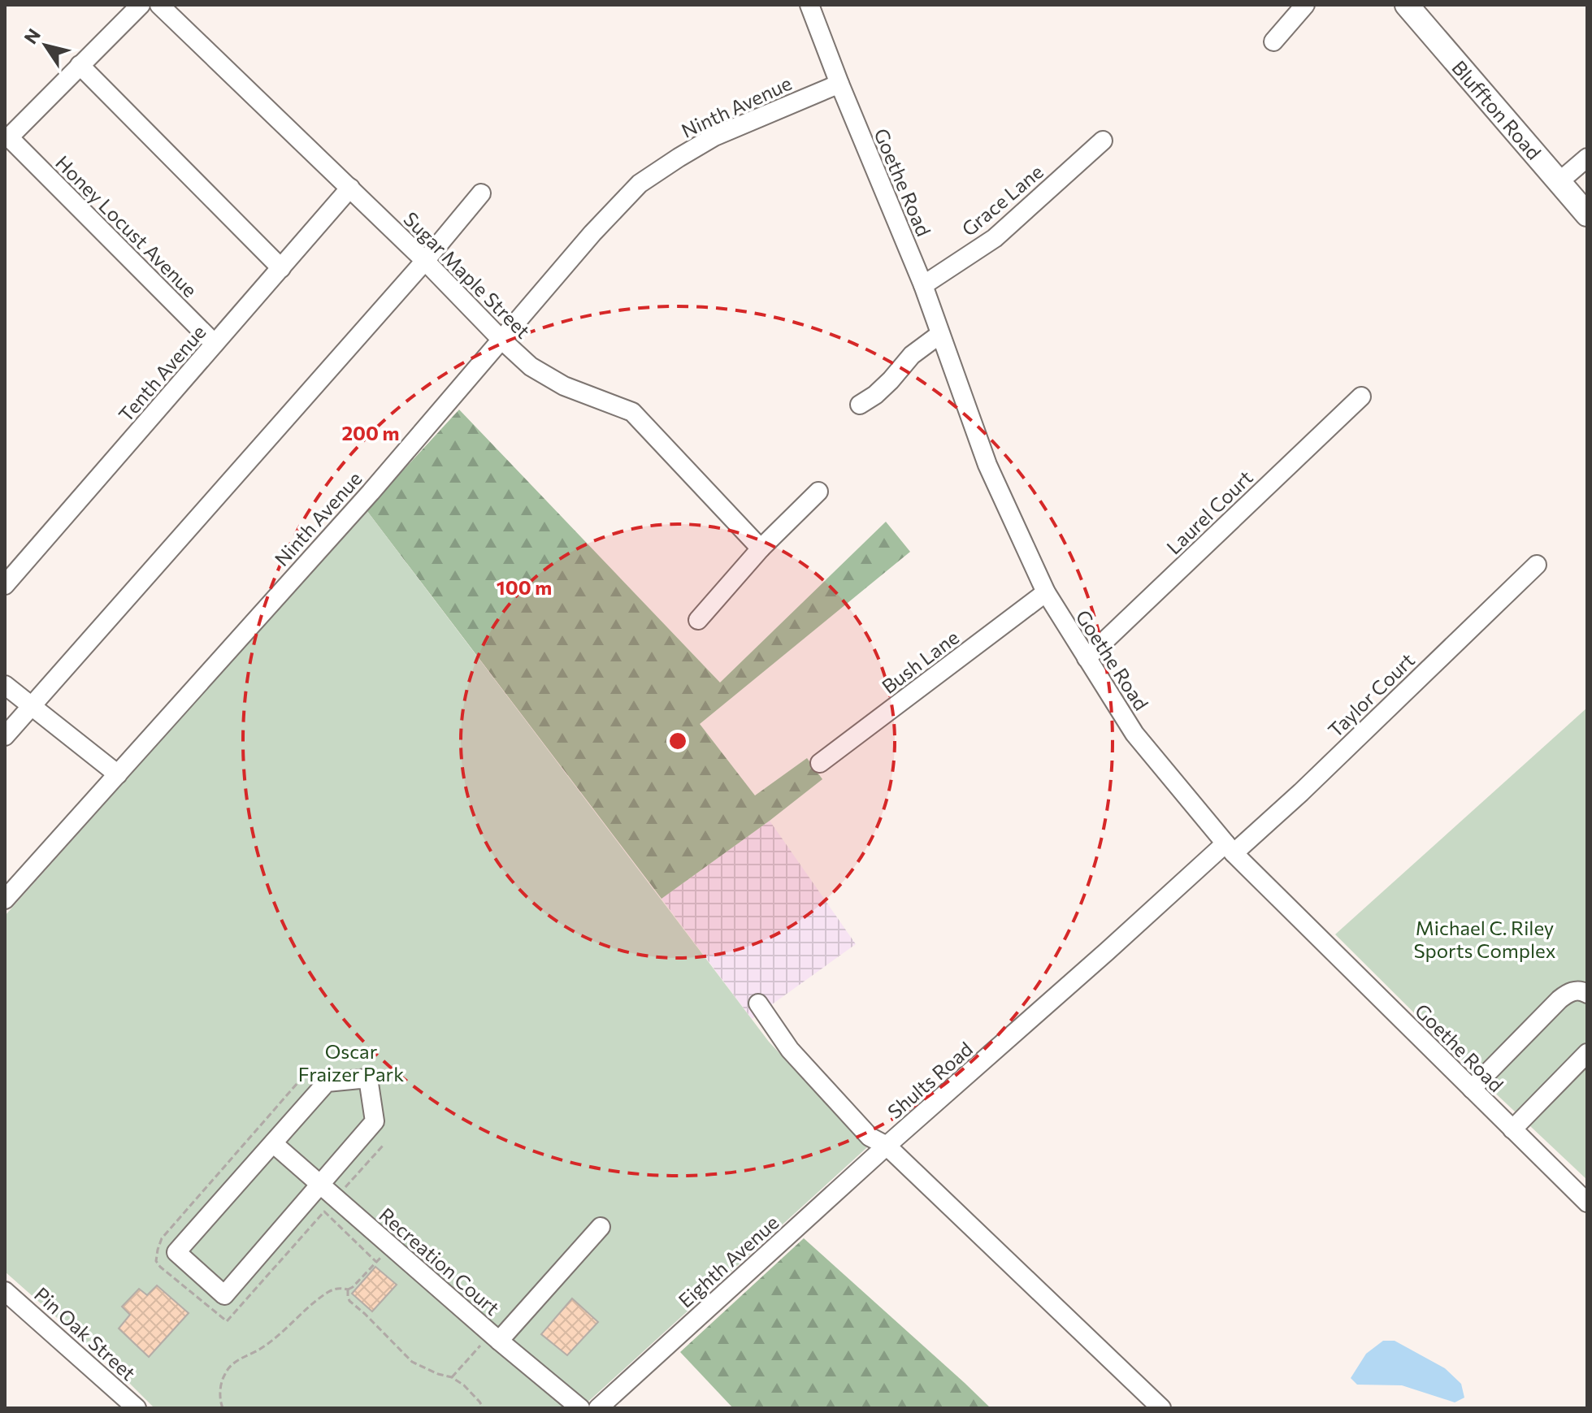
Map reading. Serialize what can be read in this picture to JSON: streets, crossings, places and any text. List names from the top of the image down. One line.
{"streets":{"main road":["Bluffton Road"],"street":["Ninth Avenue","Goethe Road","Grace Lane","Honey Locust Avenue","Sugar Maple Street","Tenth Avenue","Laurel Court","Bush Lane","Taylor Court","Shults Road","Recreation Court","Eighth Avenue","Pin Oak Street"]},"crossings":[["Ninth Avenue","Goethe Road"],["Ninth Avenue","Sugar Maple Street"],["Goethe Road","Grace Lane"],["Goethe Road","Laurel Court"],["Goethe Road","Bush Lane"],["Goethe Road","Taylor Court"],["Goethe Road","Shults Road"],["Honey Locust Avenue","Tenth Avenue"],["Sugar Maple Street","Tenth Avenue"],["Taylor Court","Shults Road"],["Shults Road","Eighth Avenue"]],"parks":["Michael C. Riley Sports Complex","Oscar Fraizer Park"],"north":"top left","rings":["200 m","100 m"]}
